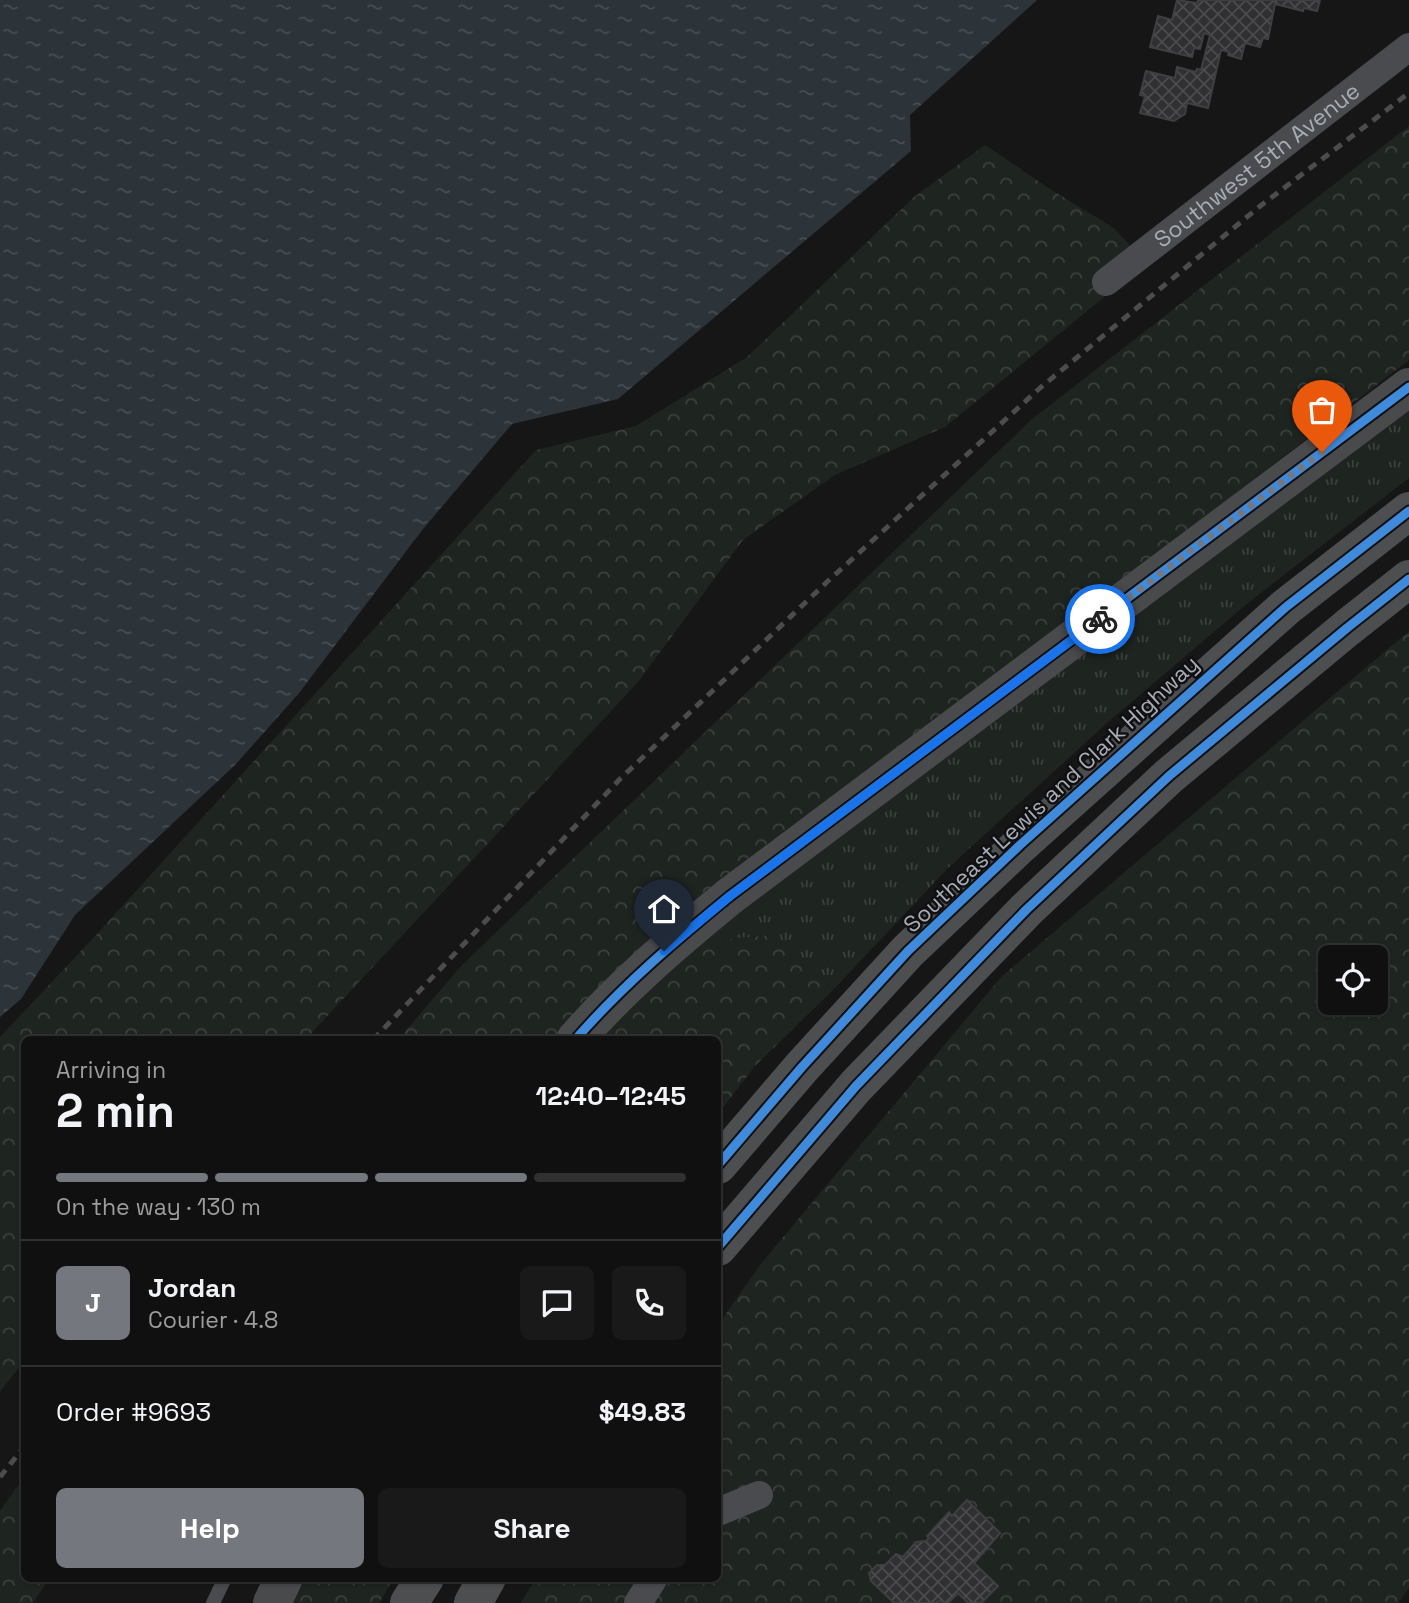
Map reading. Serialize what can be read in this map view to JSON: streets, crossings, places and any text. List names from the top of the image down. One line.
{"streets":{"highway":["Southeast Lewis and Clark Highway"],"street":["Southwest 5th Avenue"]},"page":{"heading":["2 min","Arriving in","12:40–12:45"],"panel":["Jordan","Courier · 4.8","Order #9693","$49.83"],"bar":"On the way · 130 m","round":"J","buttons":["Help","Share"]}}
